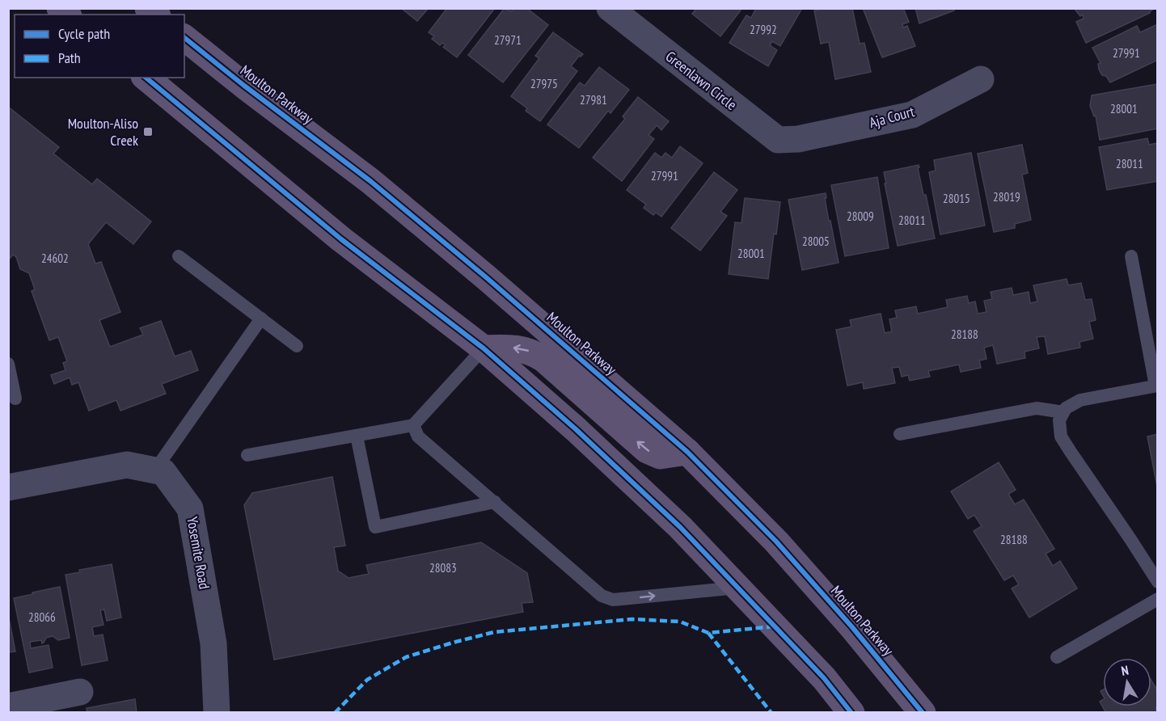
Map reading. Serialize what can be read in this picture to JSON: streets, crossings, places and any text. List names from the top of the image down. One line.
{"streets":{"main road":["Moulton Parkway"],"street":["Greenlawn Circle","Aja Court","Yosemite Road"]},"crossings":[["Greenlawn Circle","Aja Court"]],"places":{"transit":["Moulton-Aliso Creek"]},"house_numbers":["27992","27971","27991","27975","27981","28001","28011","27991","28019","28015","28009","28011","28005","28001","24602","28188","28188","28083","28066"],"legend":["Cycle path","Path"],"north":"top"}
